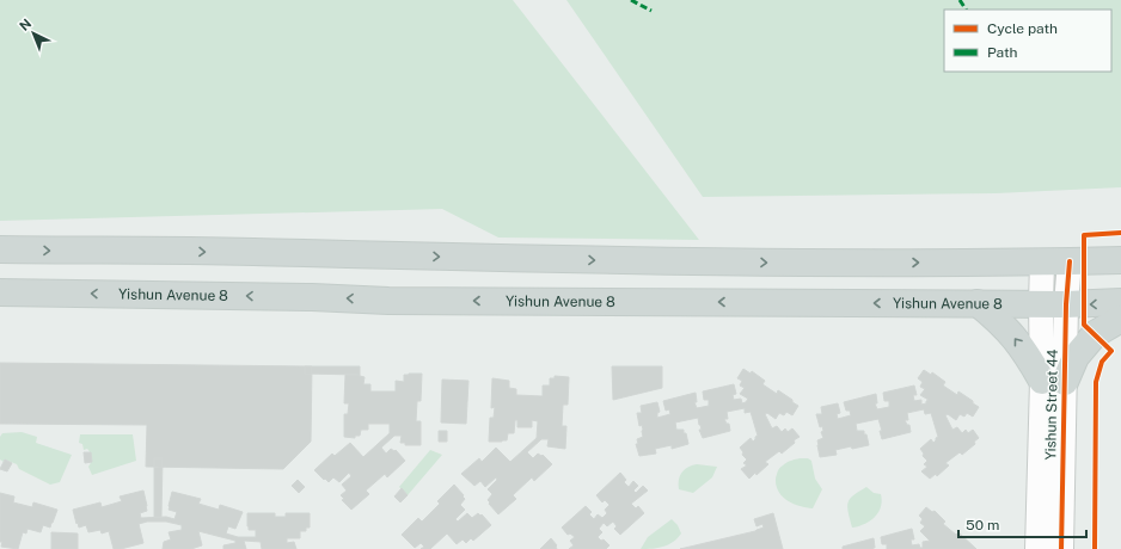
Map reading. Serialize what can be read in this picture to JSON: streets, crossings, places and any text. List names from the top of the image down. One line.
{"streets":{"main road":["Yishun Avenue 8"],"street":["Yishun Street 44"]},"crossings":[["Yishun Avenue 8","Yishun Street 44"]],"legend":["Cycle path","Path"],"scale_bar":"50 m","north":"top left"}
